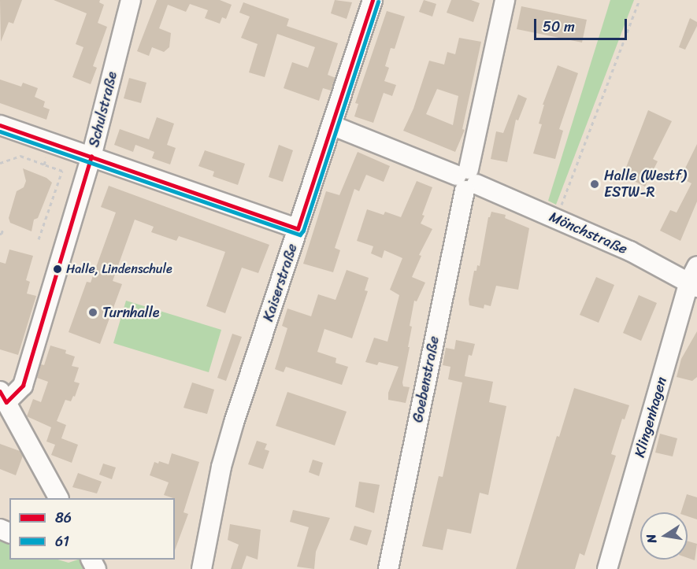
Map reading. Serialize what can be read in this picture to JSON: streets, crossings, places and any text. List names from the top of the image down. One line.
{"streets":{"street":["Schulstraße","Mönchstraße","Kaiserstraße","Goebenstraße","Klingenhagen"]},"crossings":[["Mönchstraße","Kaiserstraße"],["Mönchstraße","Goebenstraße"],["Mönchstraße","Klingenhagen"]],"places":["Halle (Westf) ESTW-R","Halle, Lindenschule","Turnhalle"],"lines":["transit line 86","transit line 61"],"legend":["86","61"],"scale_bar":"50 m","north":"left"}
